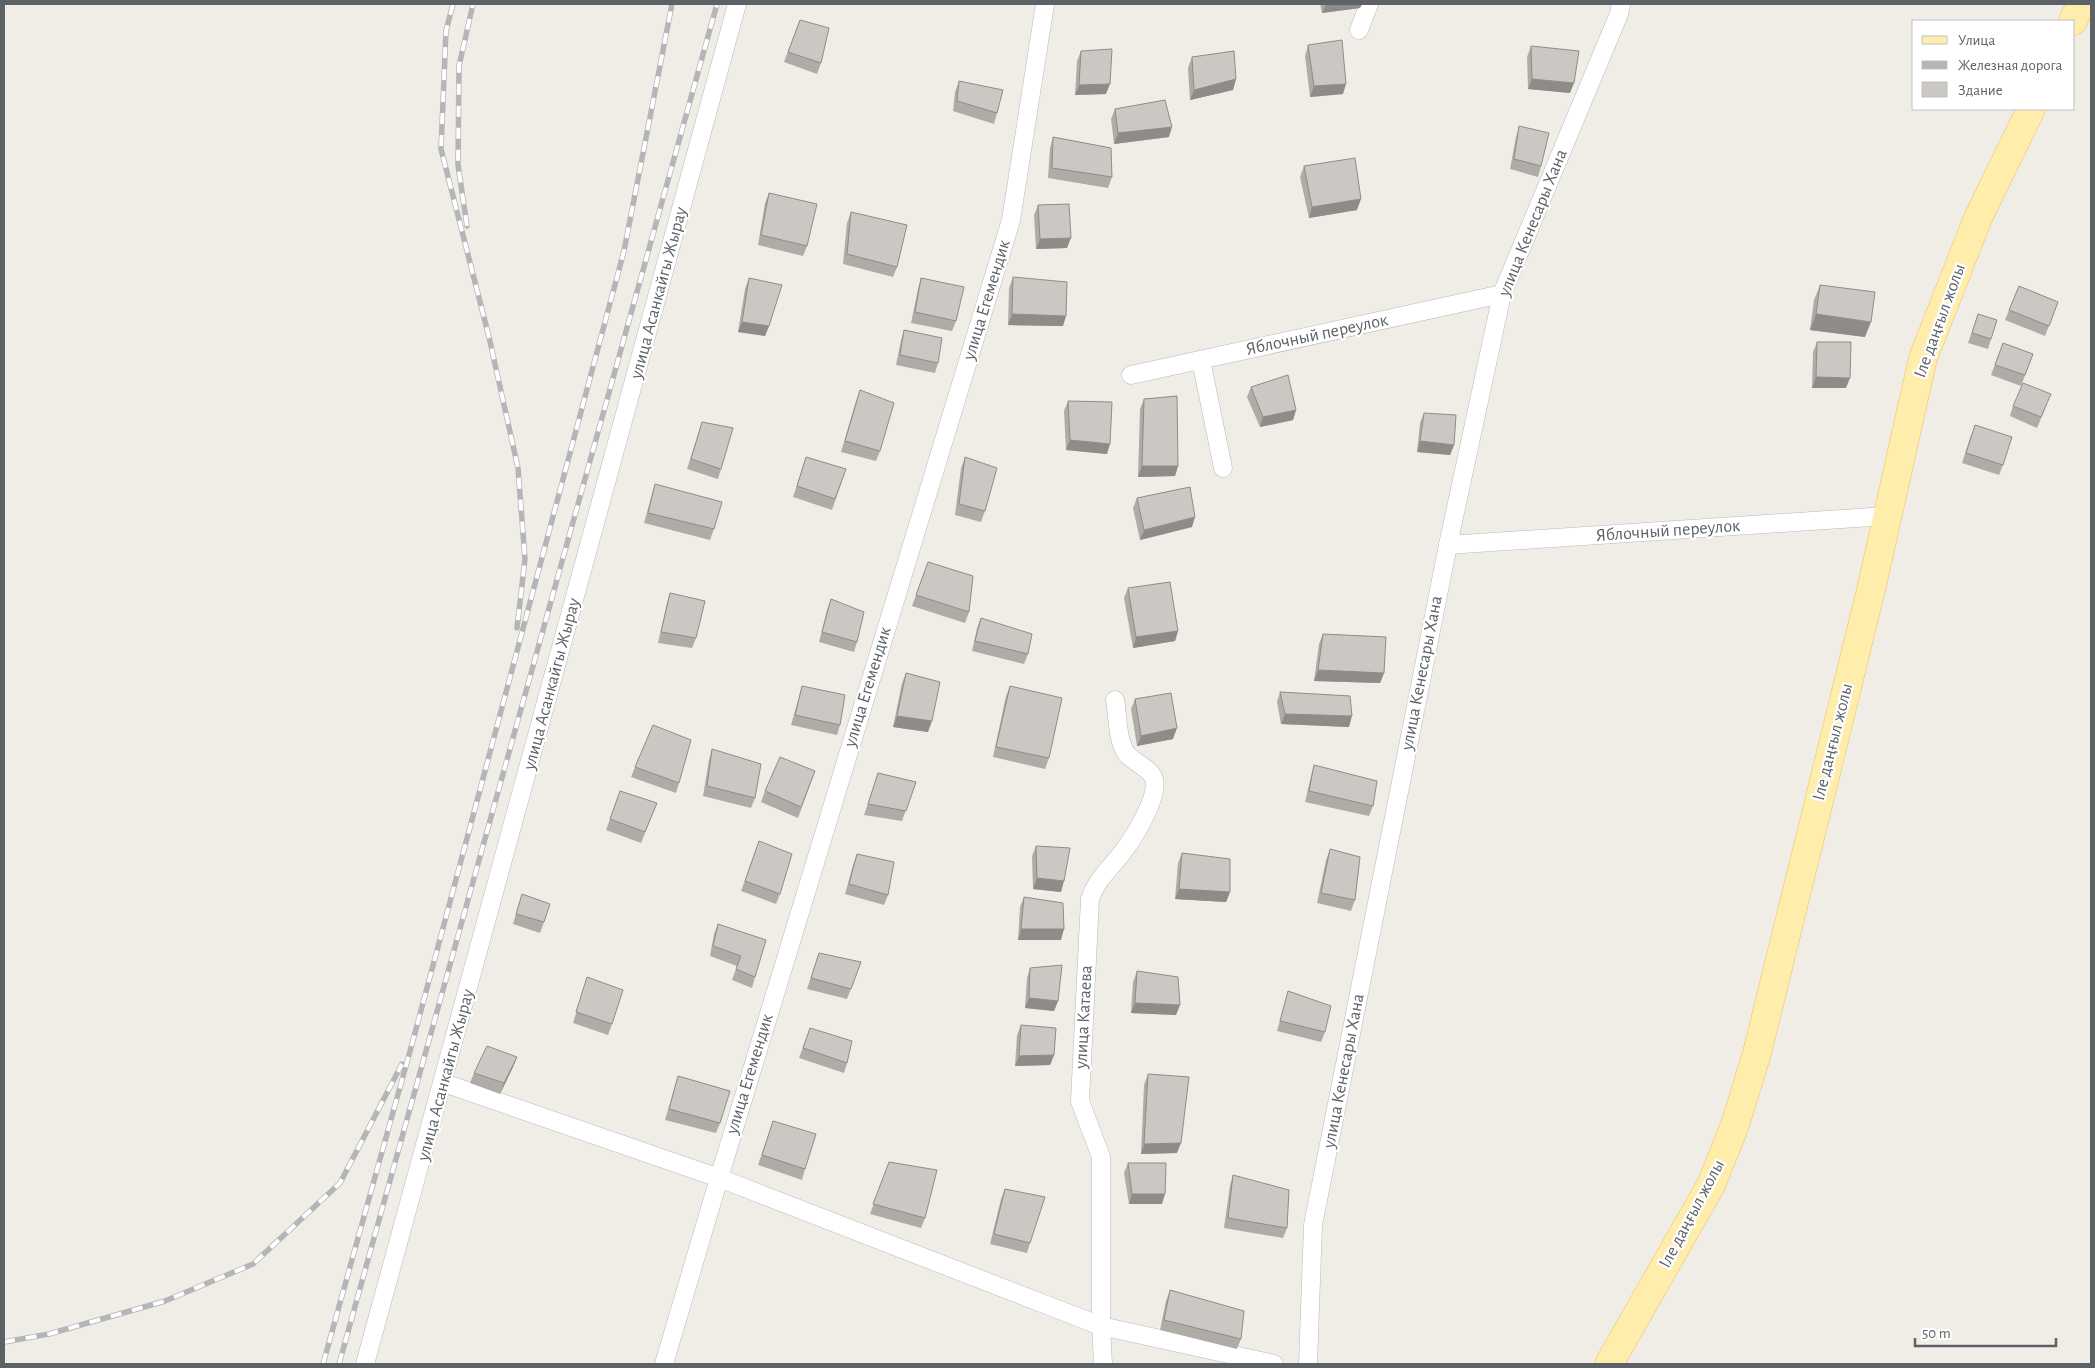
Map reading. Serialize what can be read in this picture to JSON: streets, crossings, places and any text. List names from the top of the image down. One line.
{"streets":{"main road":["Іле даңғыл жолы"],"street":["улица Кенесары Хана","улица Асанкайгы Жырау","улица Егемендик","Яблочный переулок","улица Катаева"]},"crossings":[["улица Кенесары Хана","Яблочный переулок"],["Іле даңғыл жолы","Яблочный переулок"]],"legend":["Улица","Железная дорога","Здание"],"scale_bar":"50 m"}
